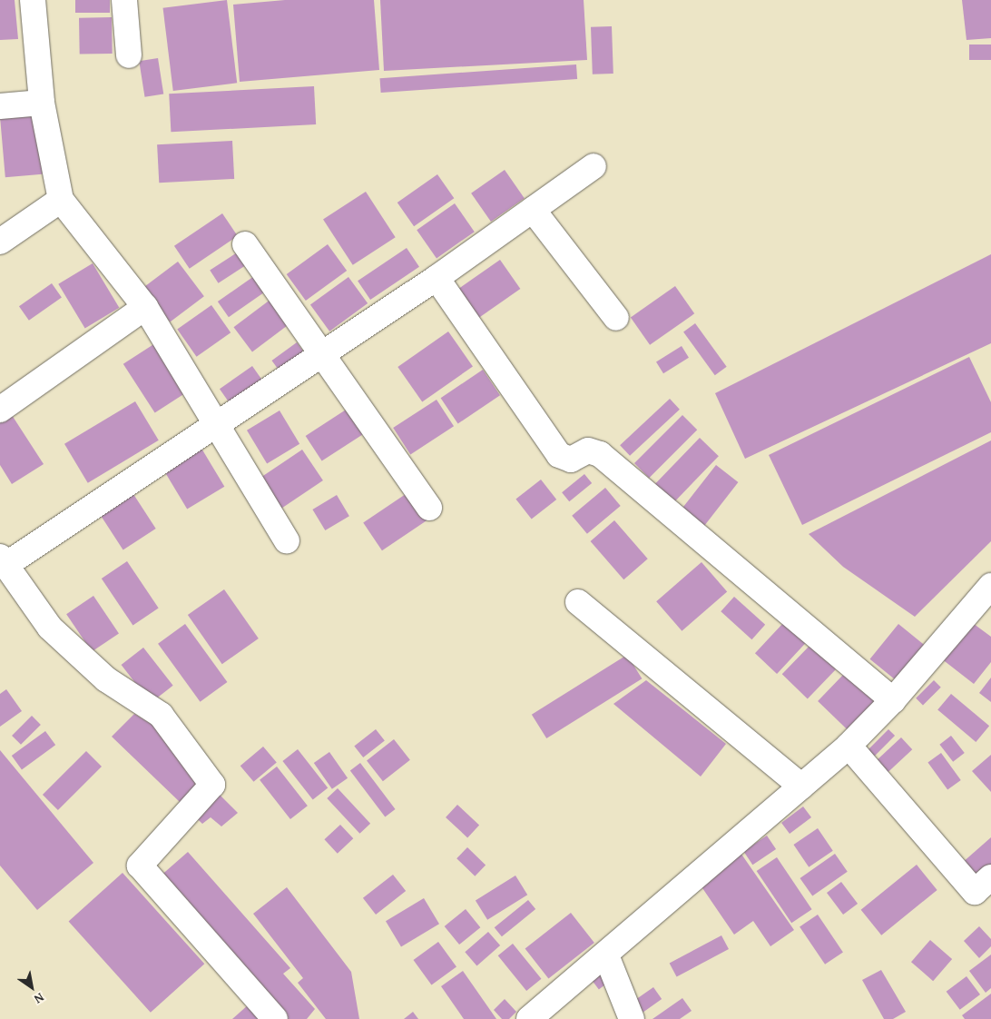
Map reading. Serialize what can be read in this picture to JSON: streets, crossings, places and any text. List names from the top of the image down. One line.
{"north":"bottom right"}
